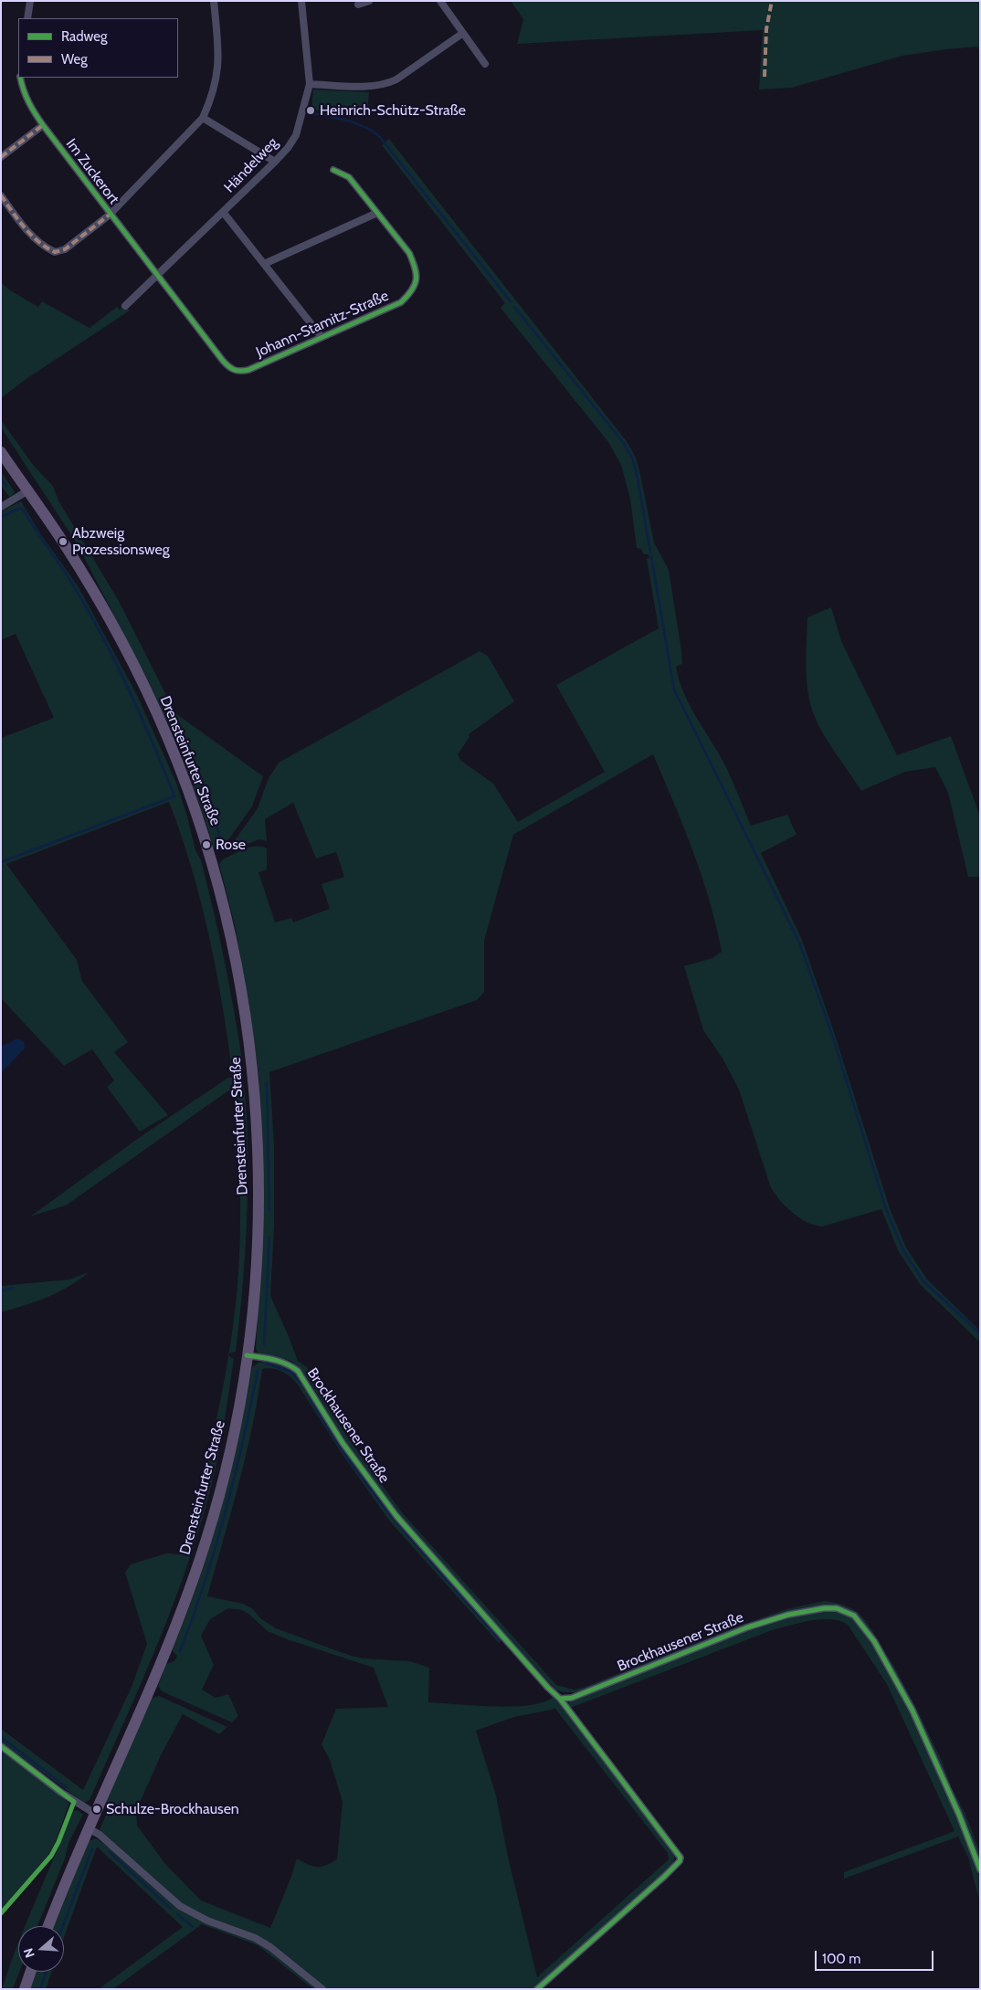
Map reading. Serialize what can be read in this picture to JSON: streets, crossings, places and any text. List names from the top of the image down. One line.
{"streets":{"main road":["Drensteinfurter Straße"],"street":["Händelweg","Im Zuckerort","Johann-Stamitz-Straße","Brockhausener Straße"]},"crossings":[["Händelweg","Im Zuckerort"],["Händelweg","Johann-Stamitz-Straße"],["Im Zuckerort","Johann-Stamitz-Straße"],["Drensteinfurter Straße","Brockhausener Straße"]],"places":["Heinrich-Schütz-Straße","Abzweig Prozessionsweg","Rose","Schulze-Brockhausen"],"legend":["Radweg","Weg"],"scale_bar":"100 m","north":"left"}
